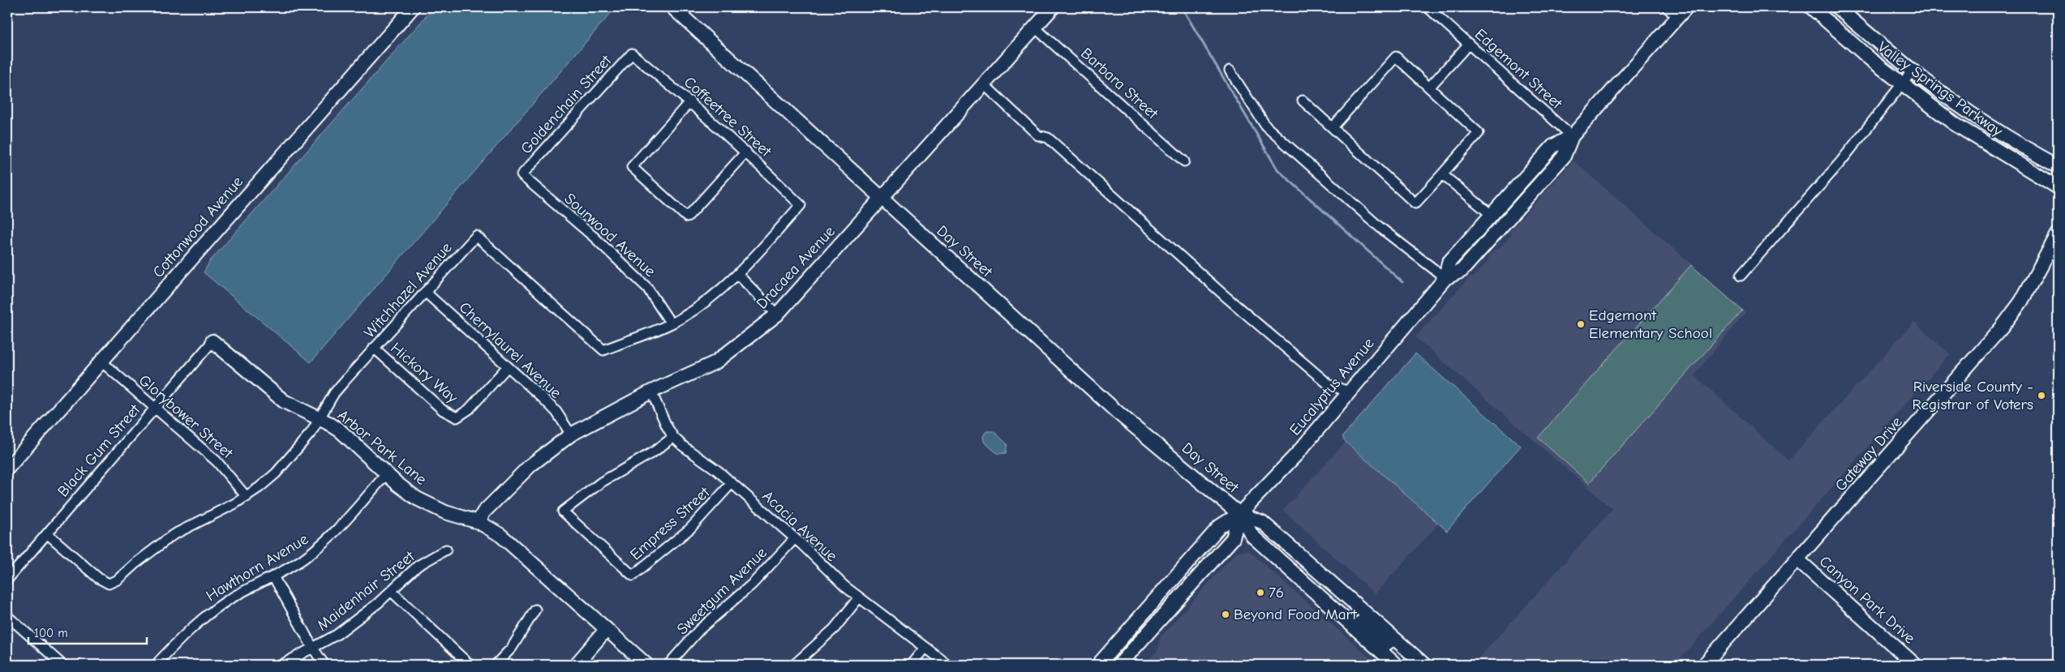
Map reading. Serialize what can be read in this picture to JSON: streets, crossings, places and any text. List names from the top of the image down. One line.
{"streets":{"street":["Edgemont Street","Barbara Street","Valley Springs Parkway","Goldenchain Street","Coffeetree Street","Cottonwood Avenue","Sourwood Avenue","Day Street","Dracaea Avenue","Witchhazel Avenue","Cherrylaurel Avenue","Hickory Way","Eucalyptus Avenue","Glorybower Street","Arbor Park Lane","Black Gum Street","Gateway Drive","Empress Street","Acacia Avenue","Hawthorn Avenue","Maidenhair Street","Sweetgum Avenue","Canyon Park Drive"]},"crossings":[["Edgemont Street","Eucalyptus Avenue"],["Barbara Street","Dracaea Avenue"],["Goldenchain Street","Coffeetree Street"],["Goldenchain Street","Sourwood Avenue"],["Coffeetree Street","Witchhazel Avenue"],["Cottonwood Avenue","Glorybower Street"],["Sourwood Avenue","Witchhazel Avenue"],["Day Street","Dracaea Avenue"],["Day Street","Eucalyptus Avenue"],["Dracaea Avenue","Cherrylaurel Avenue"],["Dracaea Avenue","Arbor Park Lane"],["Dracaea Avenue","Acacia Avenue"],["Witchhazel Avenue","Cherrylaurel Avenue"],["Witchhazel Avenue","Hickory Way"],["Witchhazel Avenue","Glorybower Street"],["Witchhazel Avenue","Arbor Park Lane"],["Witchhazel Avenue","Black Gum Street"],["Cherrylaurel Avenue","Hickory Way"],["Glorybower Street","Black Gum Street"],["Arbor Park Lane","Black Gum Street"],["Arbor Park Lane","Hawthorn Avenue"],["Gateway Drive","Canyon Park Drive"],["Empress Street","Acacia Avenue"],["Acacia Avenue","Sweetgum Avenue"]],"places":["Edgemont Elementary School","Riverside County - Registrar of Voters","76","Beyond Food Mart"],"scale_bar":"100 m"}
